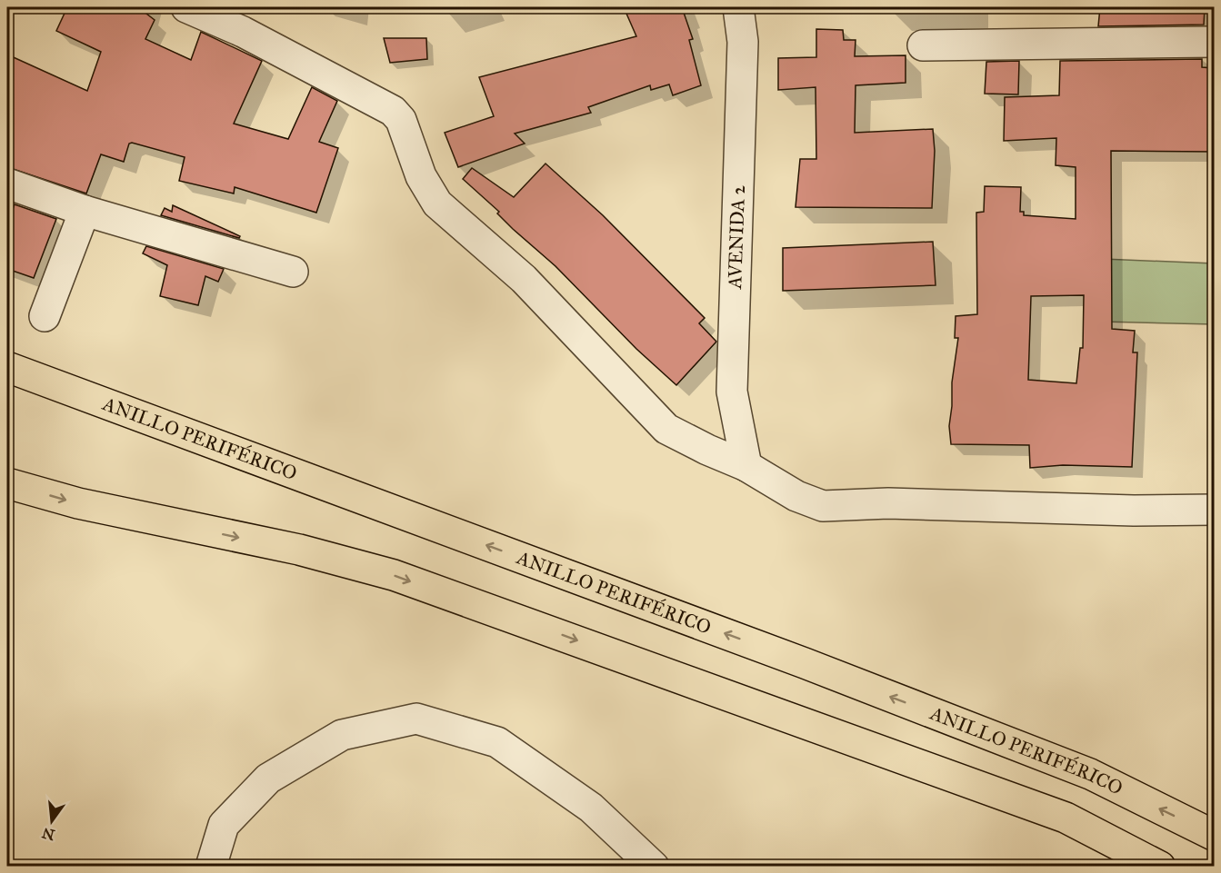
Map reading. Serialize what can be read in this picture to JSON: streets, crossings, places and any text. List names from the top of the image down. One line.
{"streets":{"highway":["ANILLO PERIFÉRICO"],"street":["AVENIDA 2"]},"north":"bottom"}
